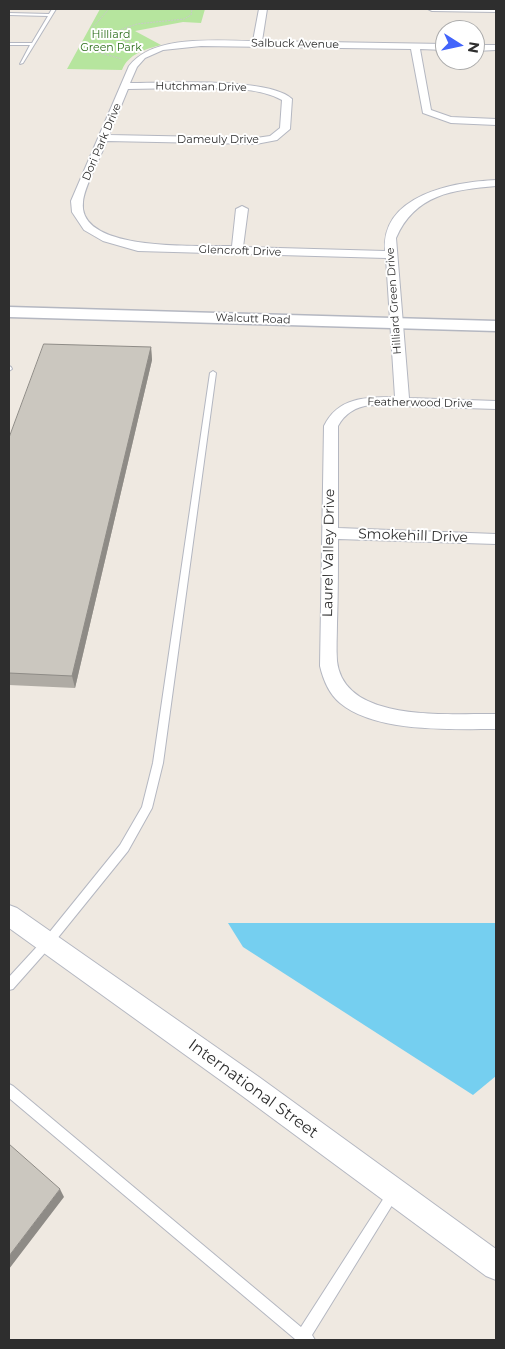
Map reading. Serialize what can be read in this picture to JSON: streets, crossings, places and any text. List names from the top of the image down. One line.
{"streets":{"street":["Salbuck Avenue","Hutchman Drive","Dameuly Drive","Dori Park Drive","Glencroft Drive","Hilliard Green Drive","Walcutt Road","Featherwood Drive","Smokehill Drive","Laurel Valley Drive","International Street"]},"crossings":[["Salbuck Avenue","Dori Park Drive"],["Hutchman Drive","Dameuly Drive"],["Hutchman Drive","Dori Park Drive"],["Dameuly Drive","Dori Park Drive"],["Dori Park Drive","Glencroft Drive"],["Glencroft Drive","Hilliard Green Drive"],["Hilliard Green Drive","Walcutt Road"],["Hilliard Green Drive","Featherwood Drive"],["Featherwood Drive","Laurel Valley Drive"],["Smokehill Drive","Laurel Valley Drive"]],"parks":["Hilliard Green Park"],"north":"right"}
